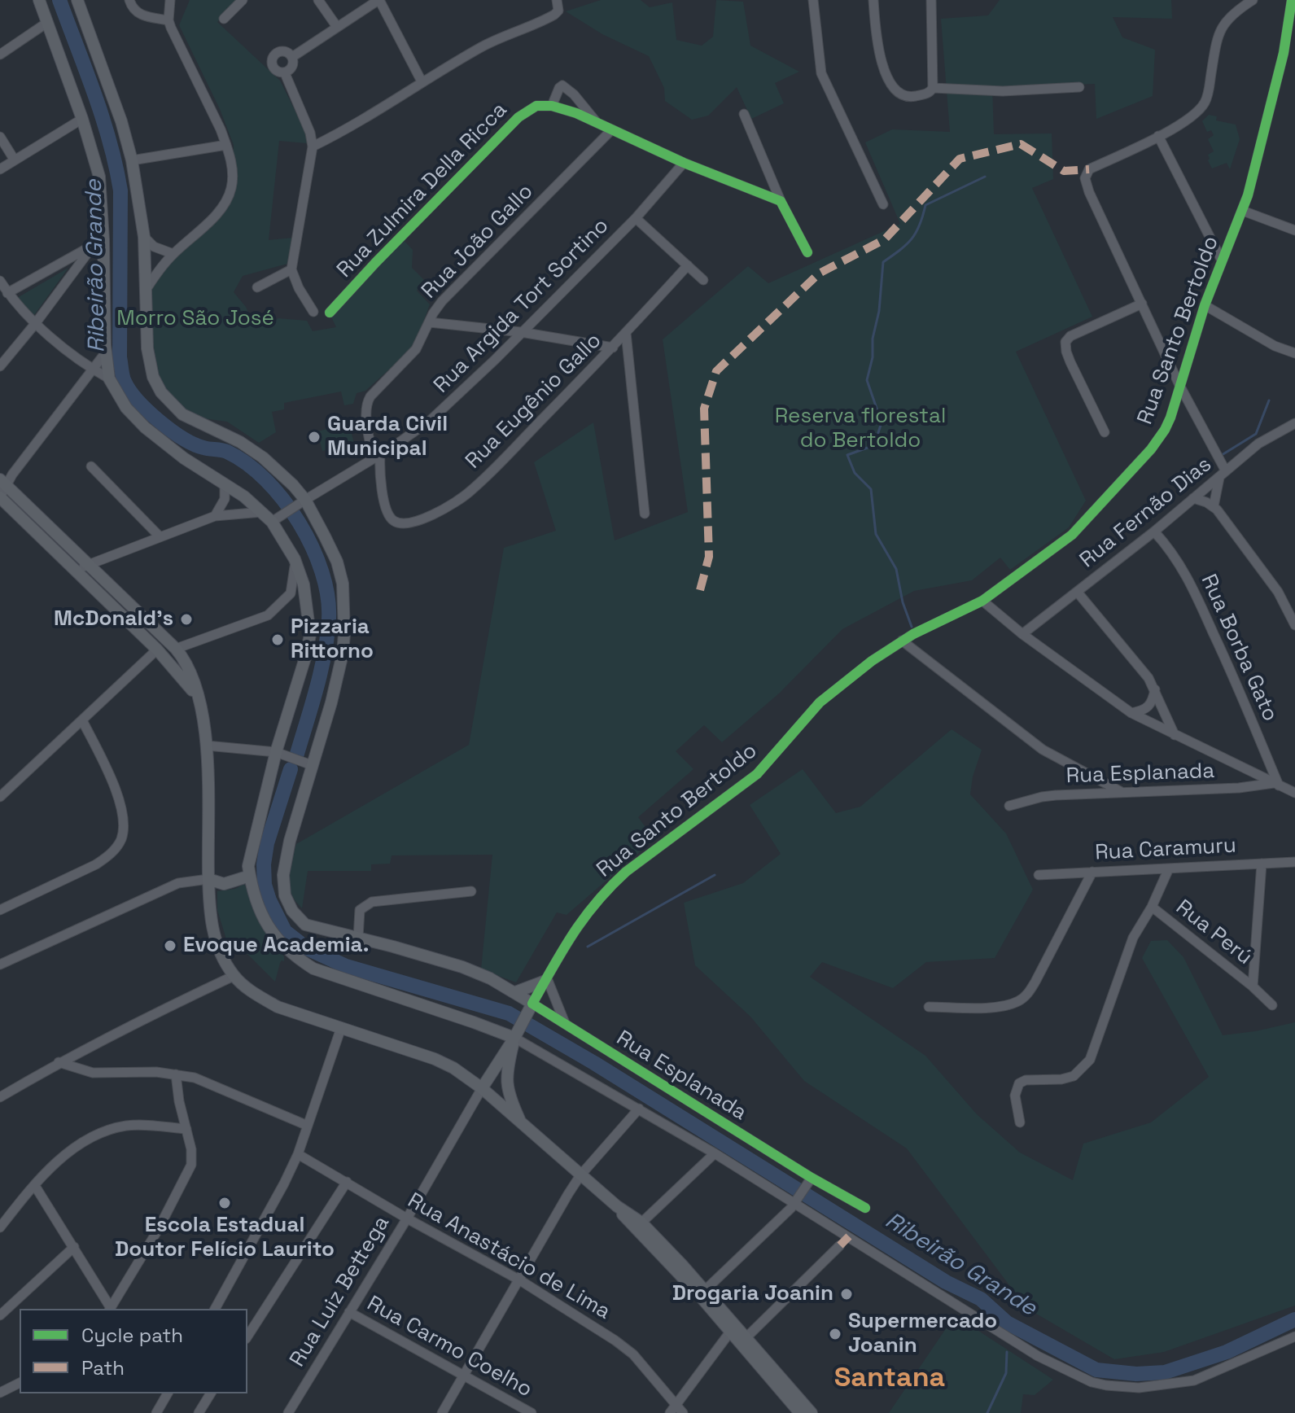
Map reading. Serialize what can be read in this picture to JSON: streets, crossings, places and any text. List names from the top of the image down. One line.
{"streets":{"main road":["Rua Santo Bertoldo"],"street":["Rua Zulmira Della Ricca","Rua João Gallo","Rua Argida Tort Sortino","Rua Eugênio Gallo","Rua Fernão Dias","Rua Borba Gato","Rua Esplanada","Rua Caramuru","Rua Perú","Rua Anastácio de Lima","Rua Luiz Bettega","Rua Carmo Coelho"]},"crossings":[["Rua João Gallo","Rua Argida Tort Sortino"],["Rua João Gallo","Rua Eugênio Gallo"],["Rua Santo Bertoldo","Rua Esplanada"],["Rua Fernão Dias","Rua Borba Gato"],["Rua Borba Gato","Rua Esplanada"],["Rua Caramuru","Rua Perú"],["Rua Anastácio de Lima","Rua Luiz Bettega"],["Rua Luiz Bettega","Rua Carmo Coelho"]],"districts":["Santana"],"water":["Ribeirão Grande"],"parks":["Morro São José","Reserva florestal do Bertoldo"],"places":["Guarda Civil Municipal","McDonald's","Pizzaria Rittorno","Evoque Academia.","Escola Estadual Doutor Felício Laurito","Drogaria Joanin","Supermercado Joanin"],"legend":["Cycle path","Path"]}
